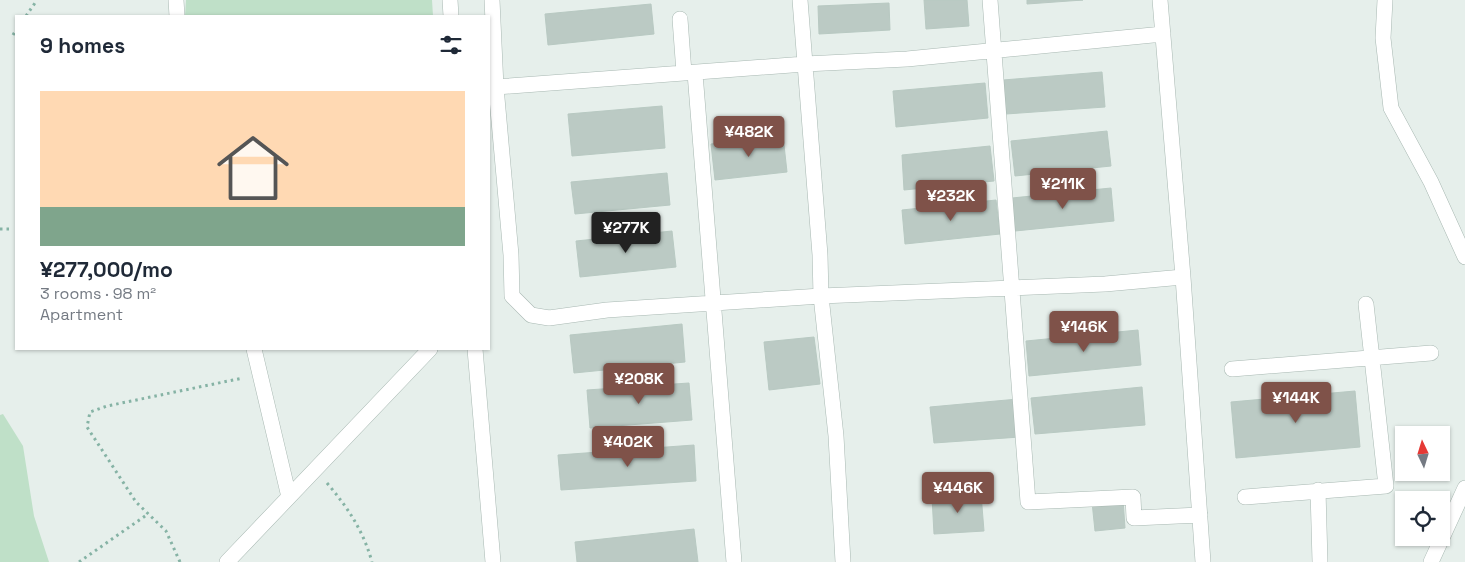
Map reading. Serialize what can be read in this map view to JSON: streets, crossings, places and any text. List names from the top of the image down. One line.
{"north":"top","page":{"heading":"9 homes","list":[{"name":"¥277,000/mo","note":"3 rooms · 98 m² · Apartment"}],"price":["¥482K","¥211K","¥232K","¥277K","¥146K","¥208K","¥144K","¥402K","¥446K"]}}
